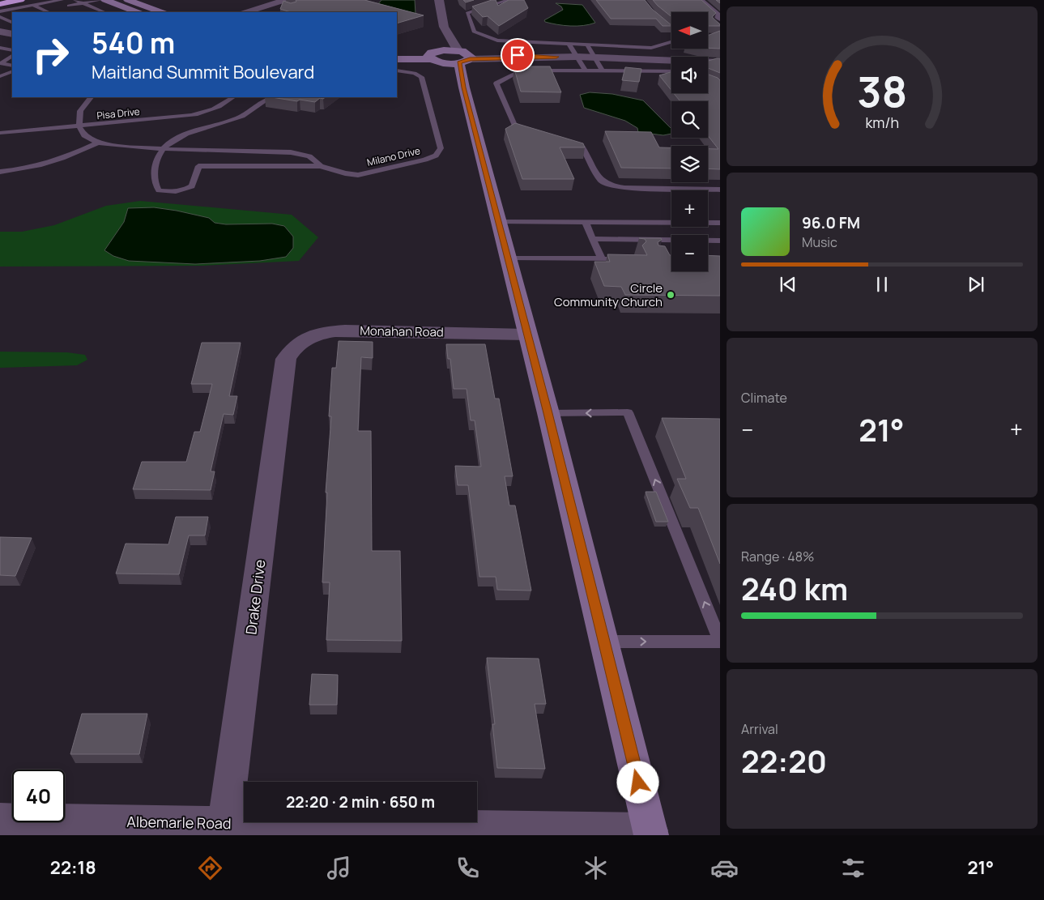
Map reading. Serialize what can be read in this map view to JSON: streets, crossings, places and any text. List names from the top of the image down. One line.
{"streets":{"street":["Monahan Road","Drake Drive","Albemarle Road"],"lane":["Pisa Drive","Milano Drive"]},"crossings":[["Pisa Drive","Milano Drive"],["Monahan Road","Drake Drive"],["Drake Drive","Albemarle Road"]],"places":["Circle Community Church"],"north":"left","page":{"map_buttons":["+","−"],"turn":["540 m","Maitland Summit Boulevard"],"song":["96.0 FM","Music"],"tile":["Climate",["Range · 48%","240 km"],["Arrival","22:20"]],"heat":["−","21°","+"],"limit":"40","trip":"22:20 · 2 min · 650 m","tabs":["22:18","21°"],"gauge":["38","km/h"]}}
